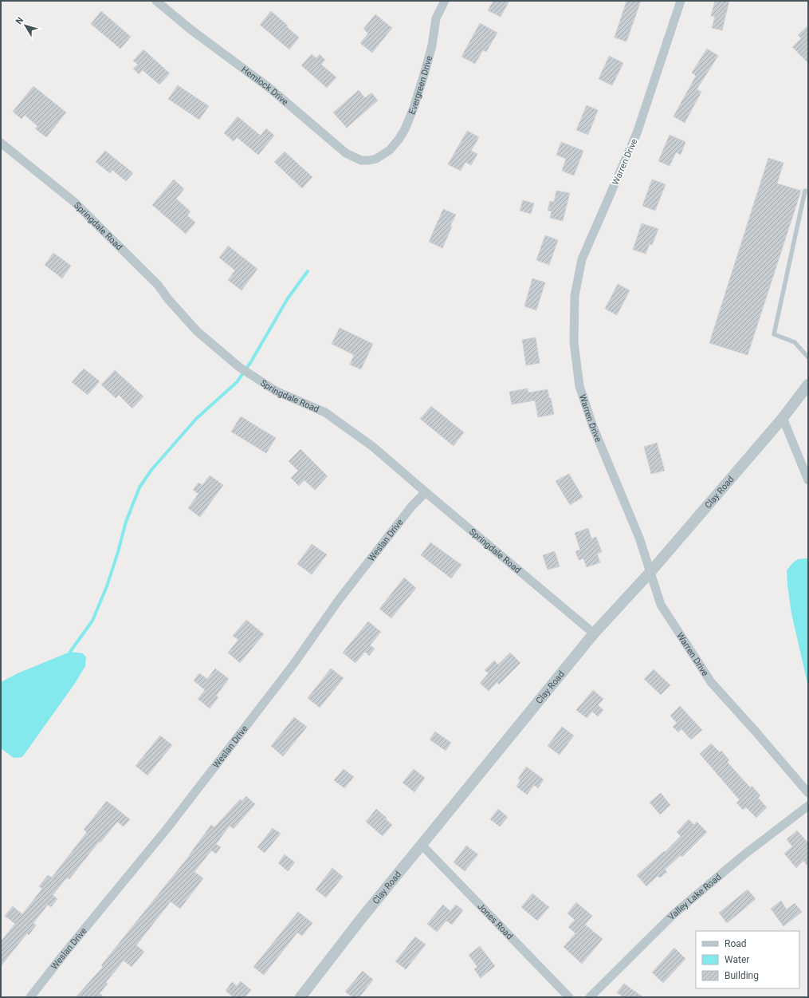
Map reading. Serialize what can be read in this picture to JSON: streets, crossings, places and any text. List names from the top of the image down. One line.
{"streets":{"street":["Evergreen Drive","Hemlock Drive","Warren Drive","Springdale Road","Clay Road","Weslan Drive","Valley Lake Road","Jones Road"]},"crossings":[["Evergreen Drive","Hemlock Drive"],["Warren Drive","Clay Road"],["Springdale Road","Clay Road"],["Springdale Road","Weslan Drive"],["Clay Road","Jones Road"]],"legend":["Road","Water","Building"],"north":"top left"}
